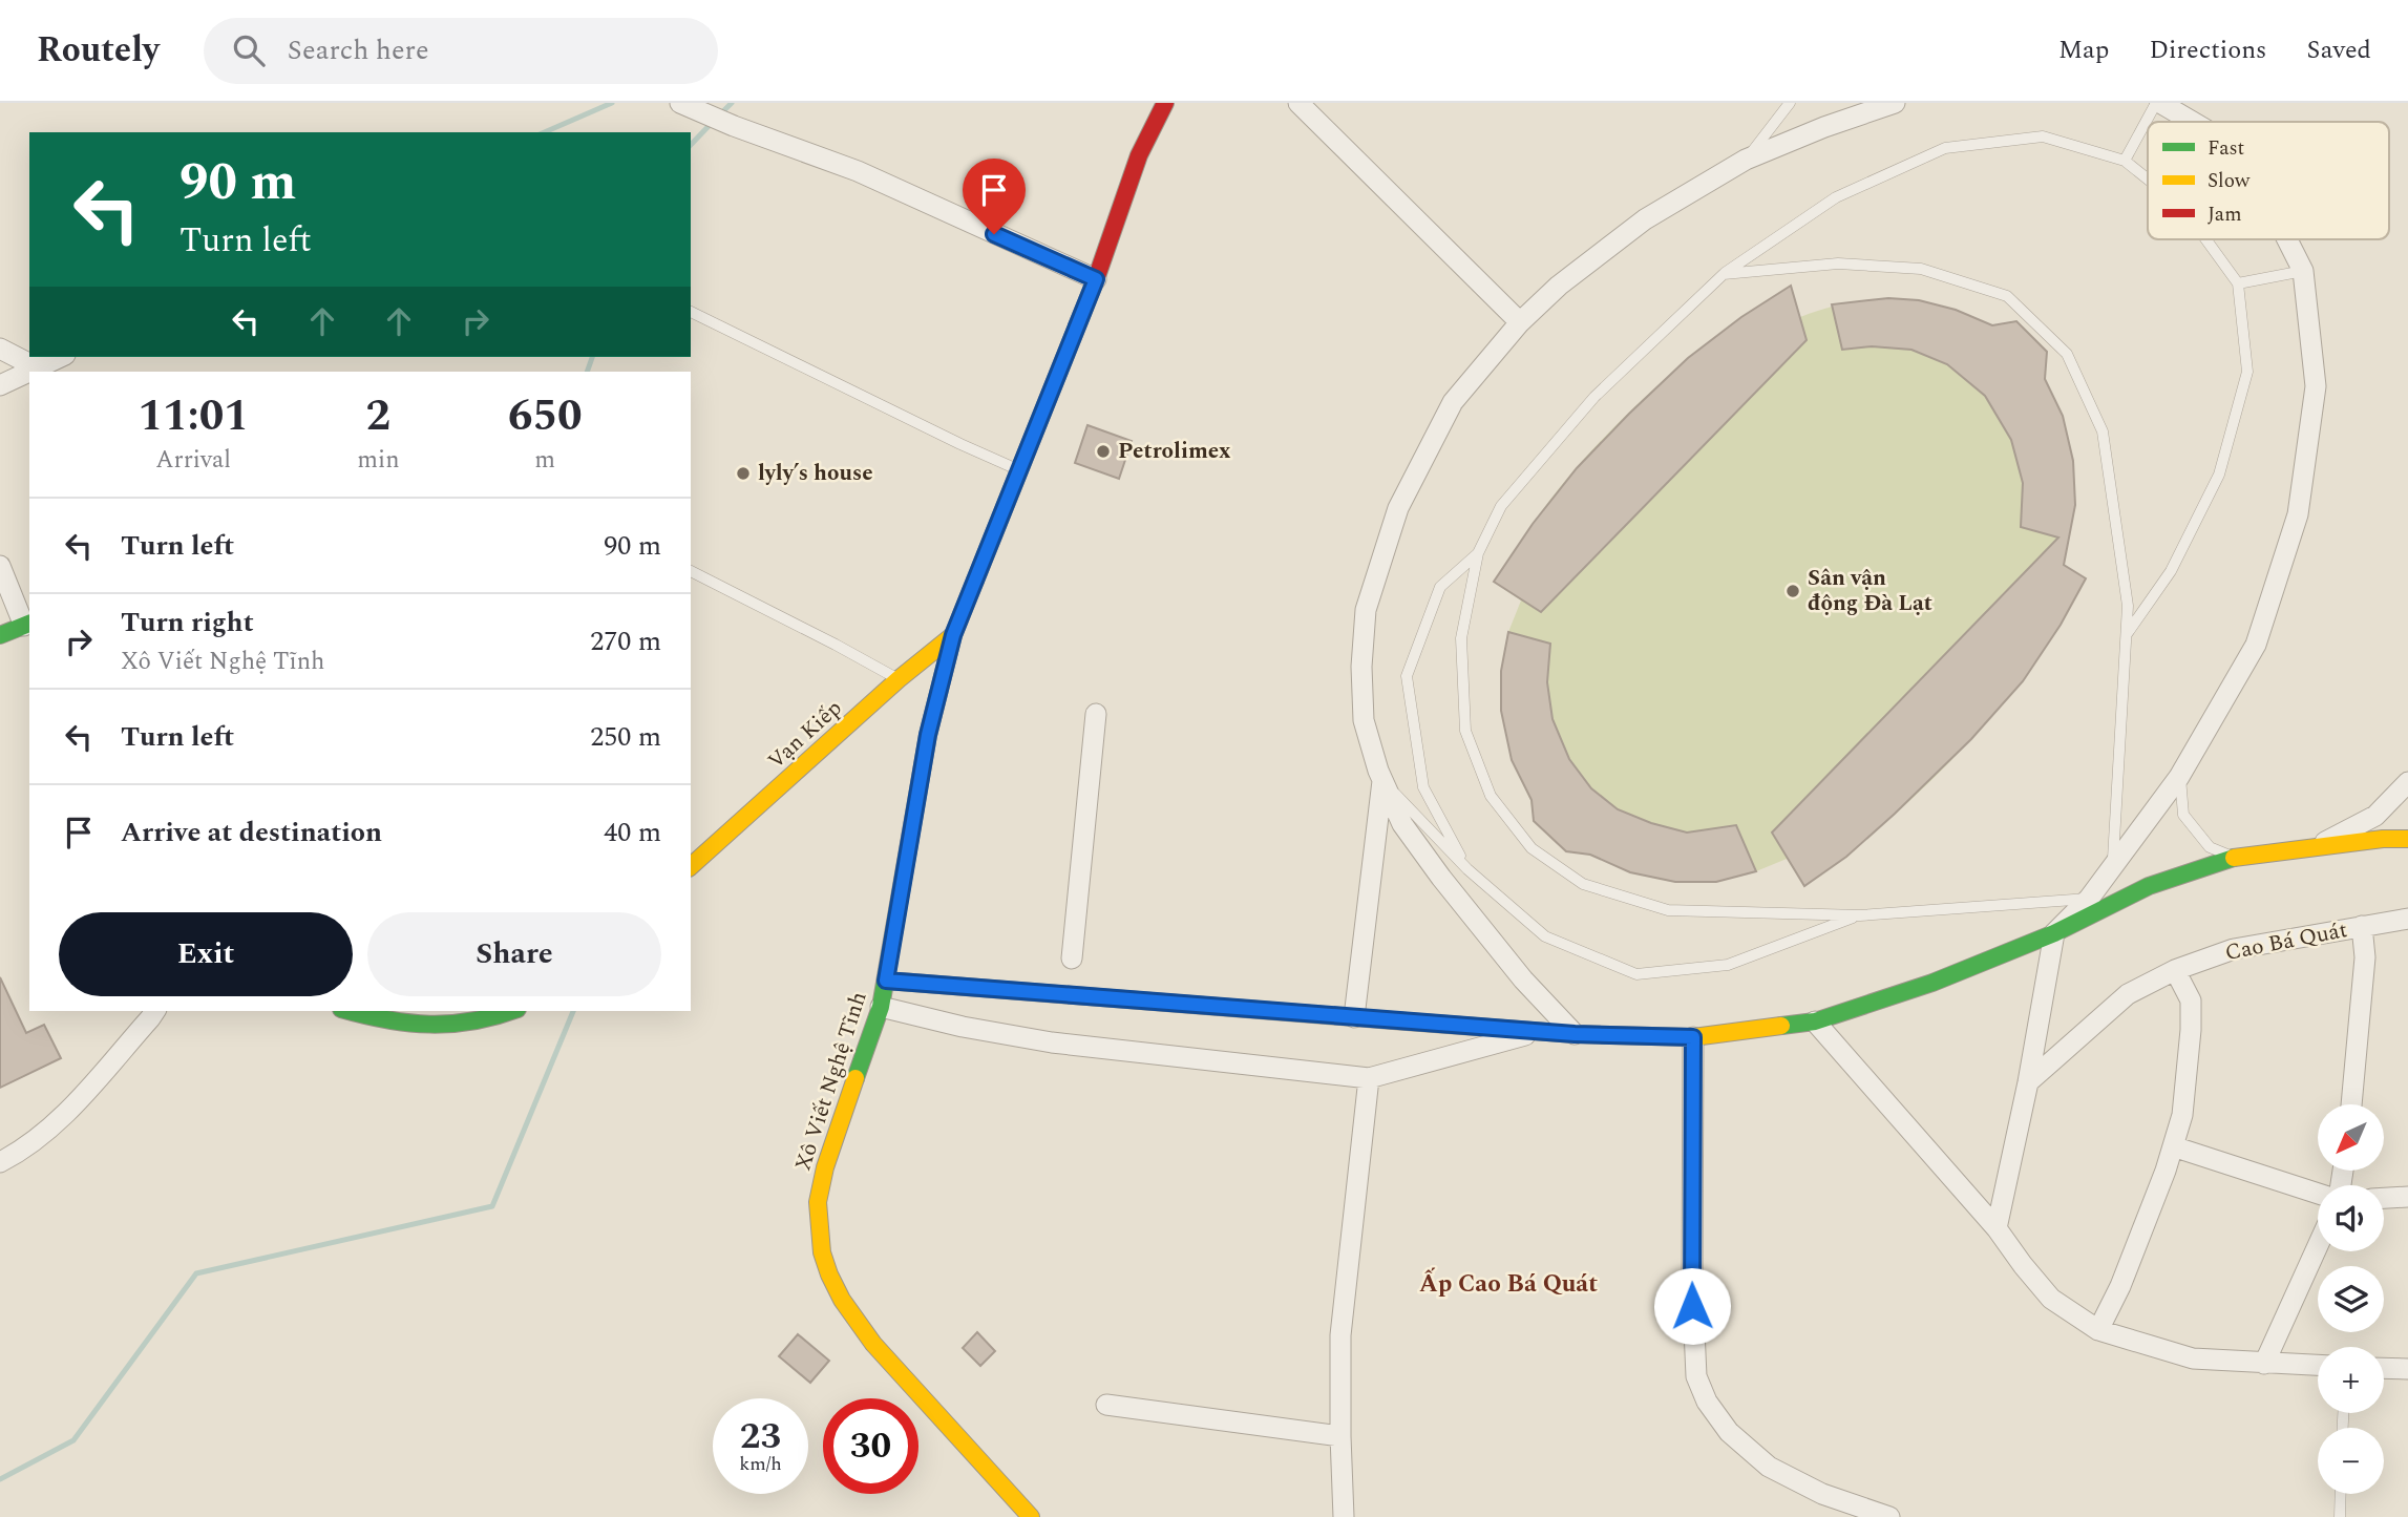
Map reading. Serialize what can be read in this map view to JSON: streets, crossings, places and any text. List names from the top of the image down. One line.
{"streets":{"street":["Vạn Kiếp","Cao Bá Quát","Xô Viết Nghệ Tĩnh"]},"crossings":[["Vạn Kiếp","Xô Viết Nghệ Tĩnh"]],"districts":["Ấp Cao Bá Quát"],"places":["Petrolimex","lyly’s house","Sân vận động Đà Lạt"],"legend":["Fast","Slow","Jam"],"north":"bottom left","page":{"header":"Routely","search":"Search here","nav":["Map","Directions","Saved"],"turn":["90 m","Turn left"],"eta":["11:01","Arrival","2","min","650","m"],"list":[{"name":"Turn left","value":"90 m"},{"name":"Turn right","note":"Xô Viết Nghệ Tĩnh","value":"270 m"},{"name":"Turn left","value":"250 m"},{"name":"Arrive at destination","value":"40 m"}],"buttons":["Exit","Share"],"map_buttons":["+","−"],"speed":"23 km/h","limit":"30"}}
